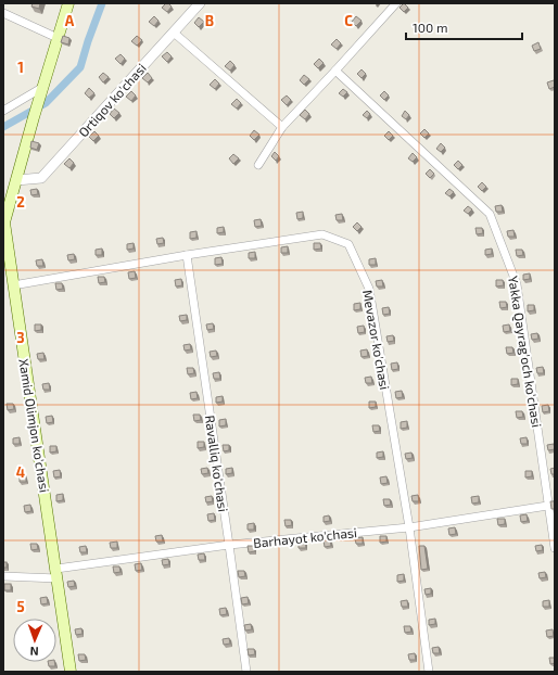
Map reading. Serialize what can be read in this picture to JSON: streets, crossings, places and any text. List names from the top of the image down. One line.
{"streets":{"main road":["Xamid Olimjon ko'chasi"],"street":["Ortiqov ko'chasi","Mevazor ko'chasi","Yakka Qayrag'och ko'chasi","Ravalliq ko'chasi","Barhayot ko'chasi"]},"crossings":[["Ortiqov ko'chasi","Xamid Olimjon ko'chasi"],["Mevazor ko'chasi","Xamid Olimjon ko'chasi"],["Mevazor ko'chasi","Ravalliq ko'chasi"],["Mevazor ko'chasi","Barhayot ko'chasi"],["Yakka Qayrag'och ko'chasi","Barhayot ko'chasi"],["Xamid Olimjon ko'chasi","Barhayot ko'chasi"],["Ravalliq ko'chasi","Barhayot ko'chasi"]],"scale_bar":"100 m","north":"bottom","grid":{"columns":["A","B","C"],"rows":["1","2","3","4","5"]}}
